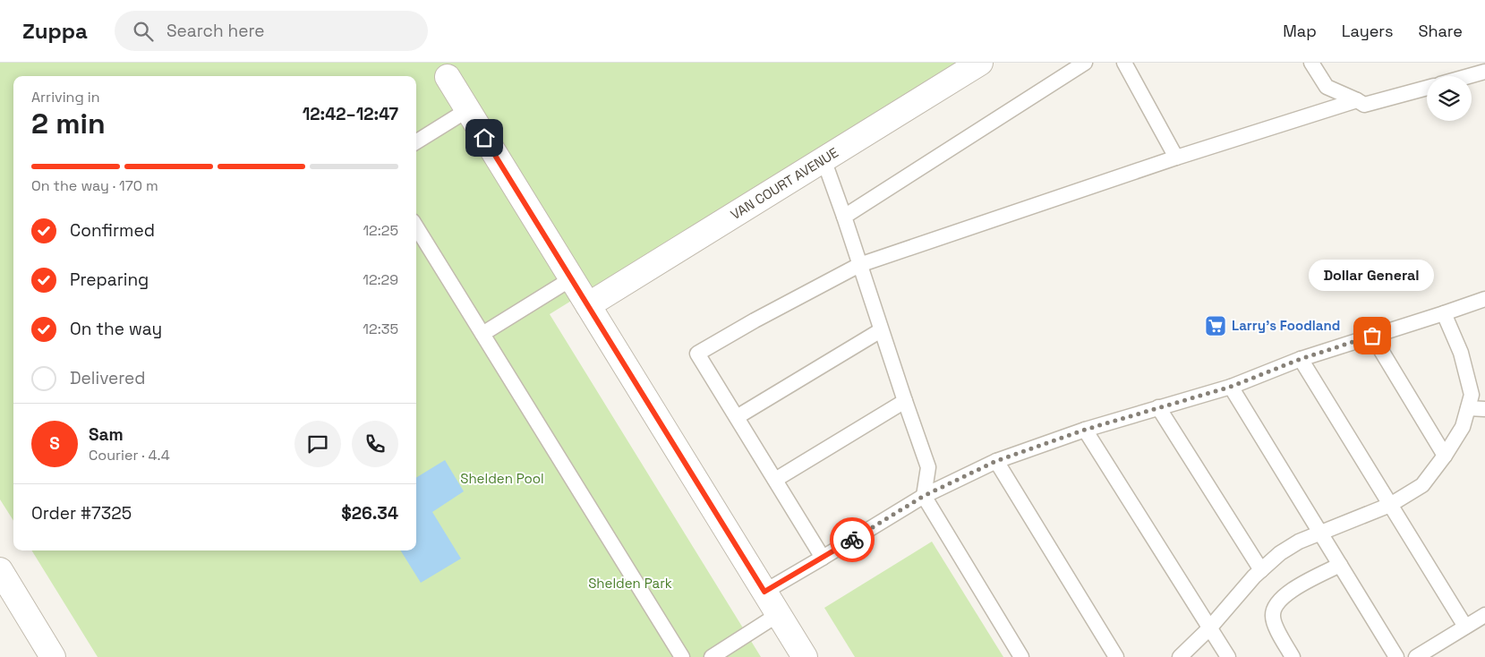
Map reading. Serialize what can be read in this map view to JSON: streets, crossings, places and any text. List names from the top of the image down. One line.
{"streets":{"street":["VAN COURT AVENUE"]},"parks":["Shelden Pool","Shelden Park"],"places":{"supermarket":["Larry's Foodland"],"other":["Dollar General"]},"page":{"header":"Zuppa","search":"Search here","nav":["Map","Layers","Share"],"heading":["2 min","Arriving in","12:42–12:47"],"panel":["Sam","Courier · 4.4","Order #7325","$26.34"],"bar":"On the way · 170 m","list":[["Confirmed","12:25"],["Preparing","12:29"],["On the way","12:35"],"Delivered"],"bubble":"Dollar General","round":"S"}}
